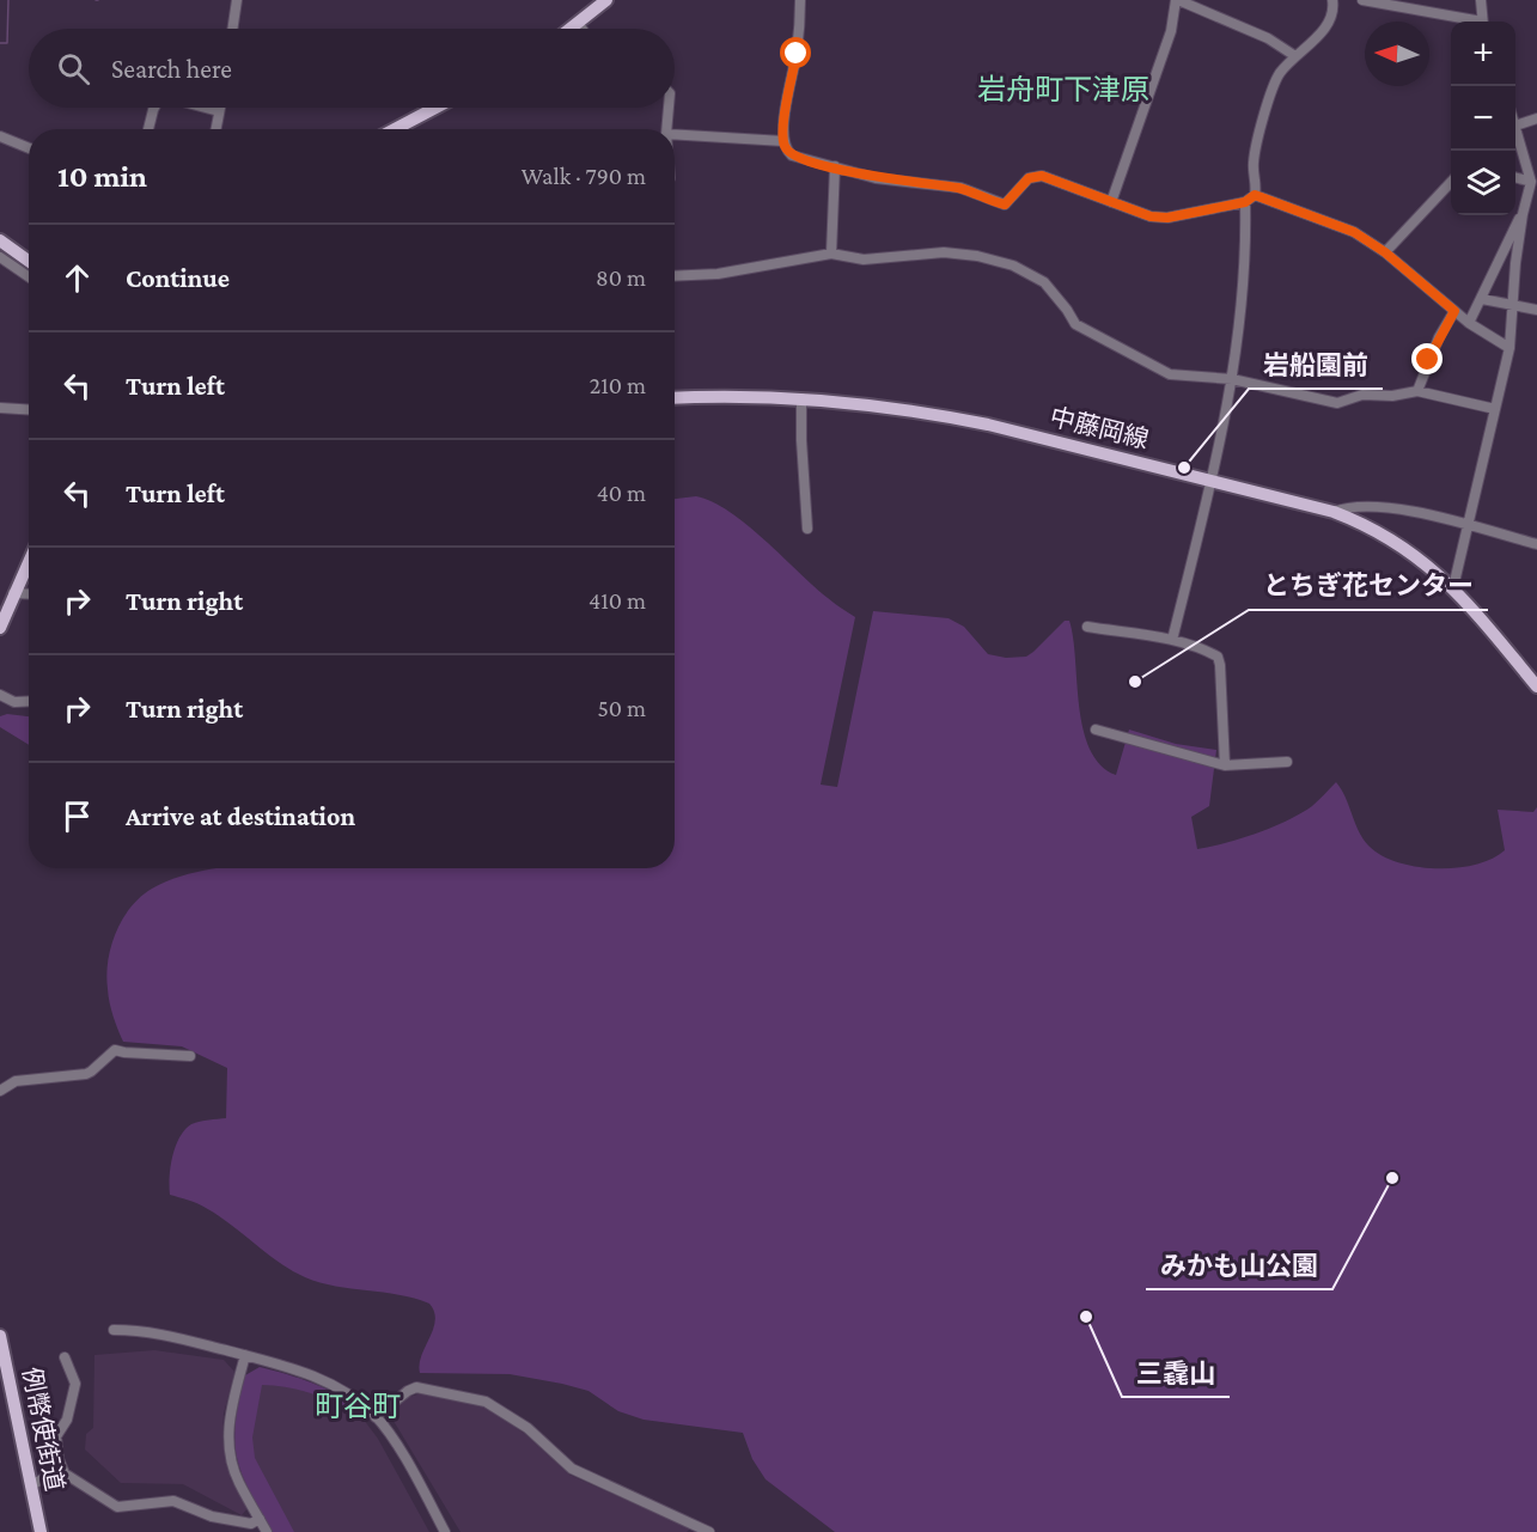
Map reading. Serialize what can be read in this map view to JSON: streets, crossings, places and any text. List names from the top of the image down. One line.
{"streets":{"main road":["中藤岡線","例幣使街道"]},"districts":["岩舟町下津原","町谷町"],"places":["岩船園前","とちぎ花センター","みかも山公園","三毳山"],"north":"left","page":{"map_buttons":["+","−"],"search":"Search here","heading":["10 min","Walk · 790 m"],"list":[["Continue","80 m"],["Turn left","210 m"],["Turn left","40 m"],["Turn right","410 m"],["Turn right","50 m"],"Arrive at destination"]}}
